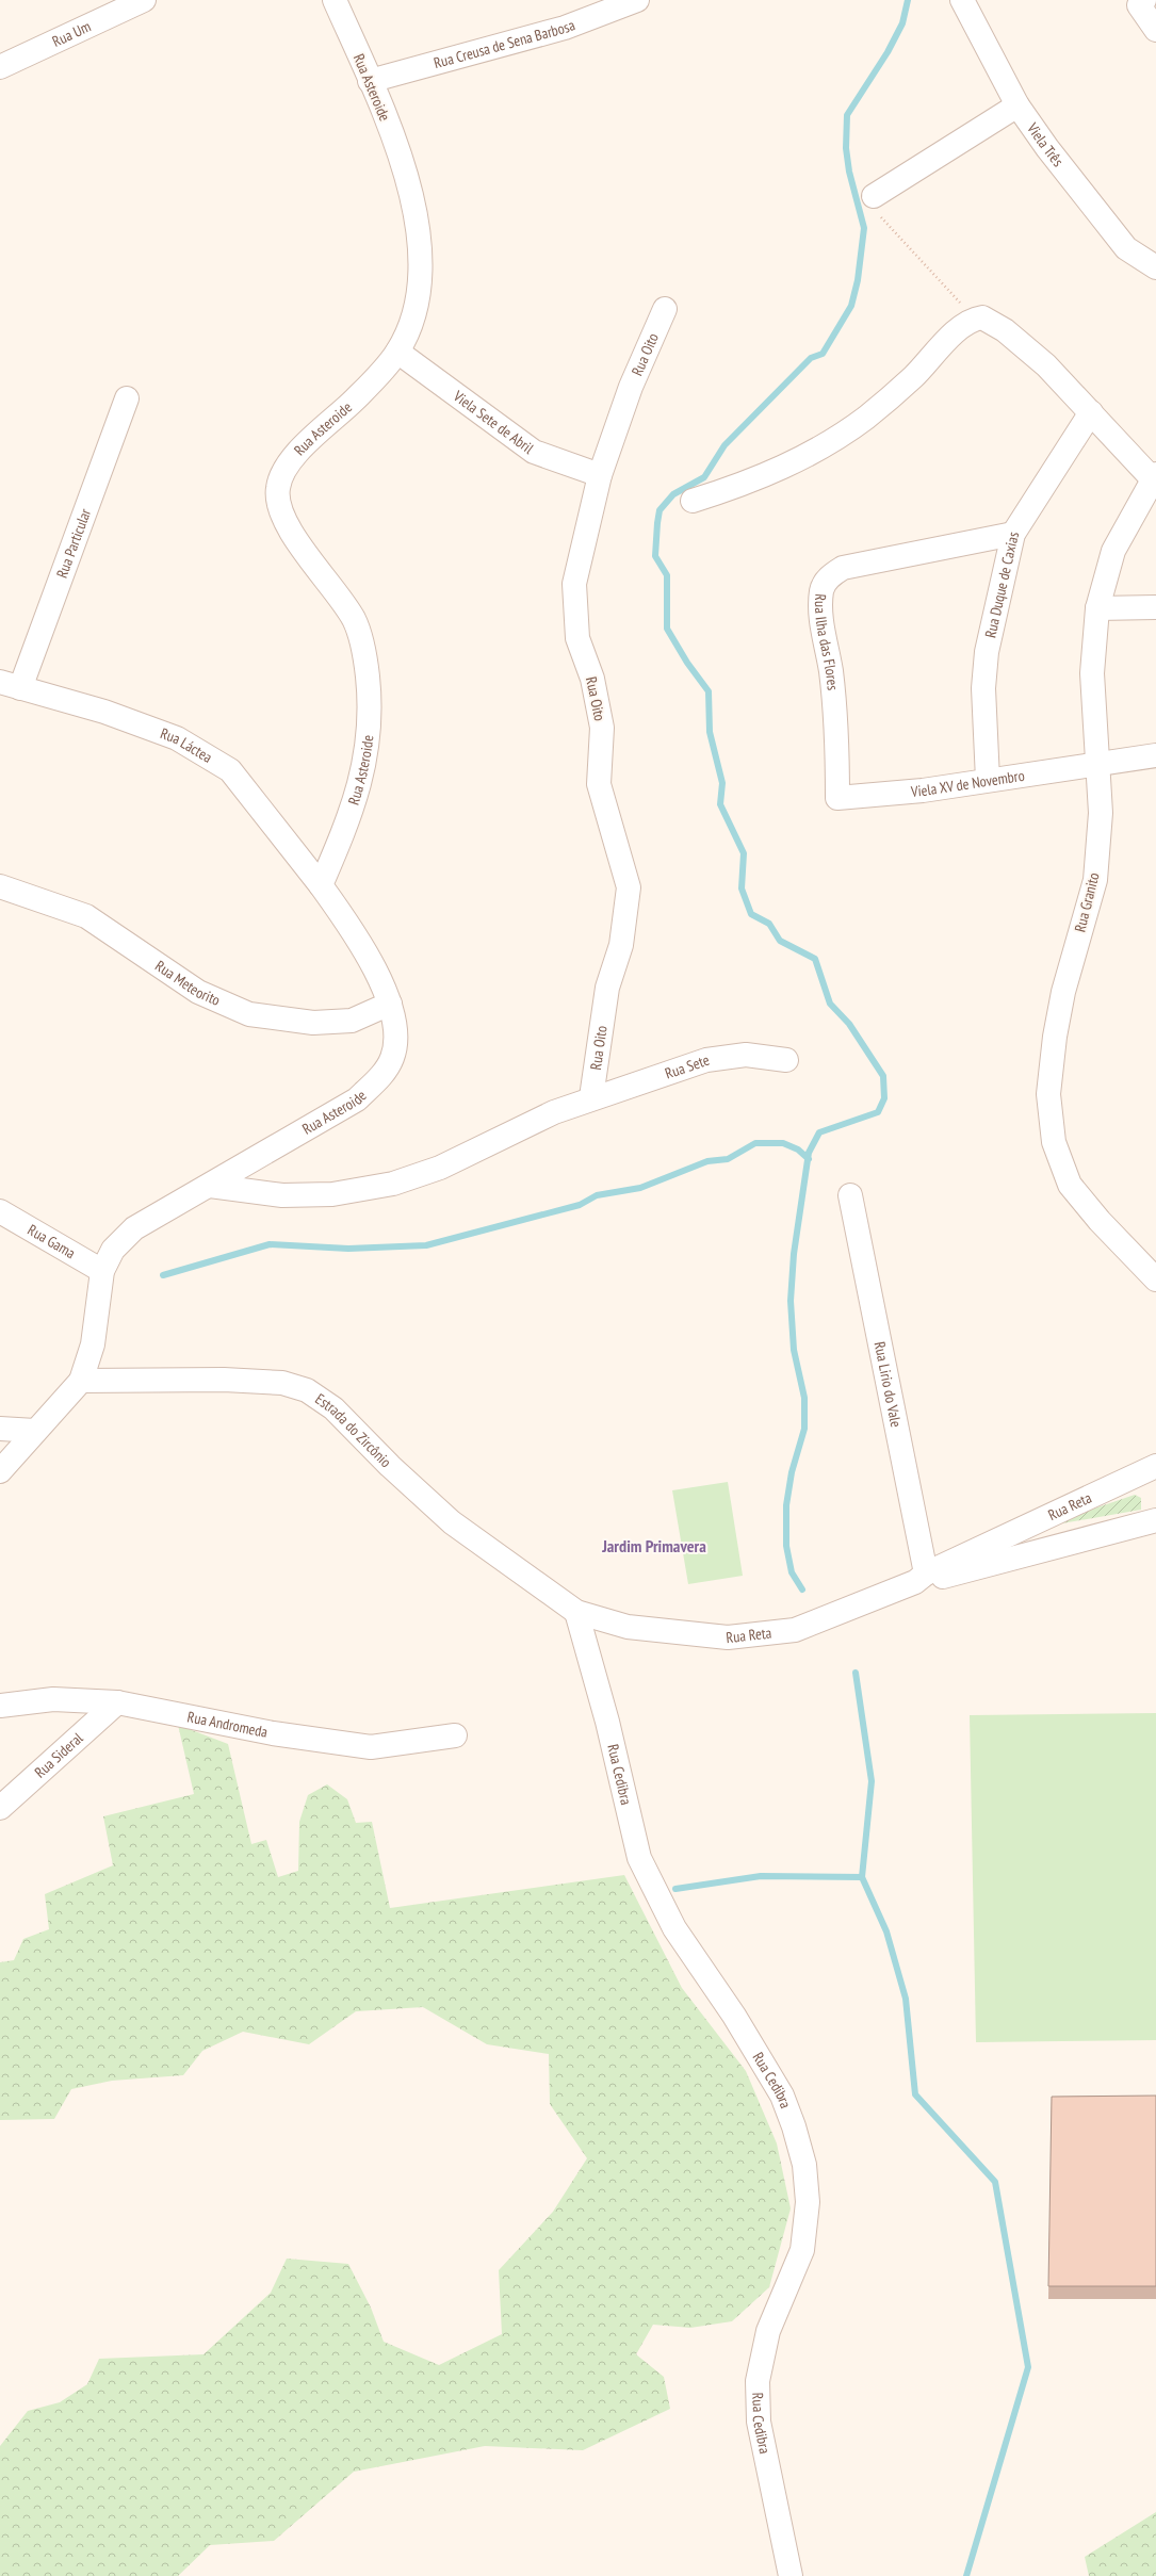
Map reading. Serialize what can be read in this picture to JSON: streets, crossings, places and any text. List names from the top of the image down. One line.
{"streets":{"street":["Rua Um","Rua Creusa de Sena Barbosa","Rua Asteroide","Viela Três","Rua Oito","Viela Sete de Abril","Rua Particular","Rua Duque de Caxias","Rua Ilha das Flores","Rua Láctea","Viela XV de Novembro","Rua Granito","Rua Meteorito","Rua Sete","Rua Gama","Rua Lirio do Vale","Estrada do Zircônio","Rua Reta","Rua Andromeda","Rua Sideral","Rua Cedibra"]},"crossings":[["Rua Creusa de Sena Barbosa","Rua Asteroide"],["Rua Asteroide","Viela Sete de Abril"],["Rua Asteroide","Rua Láctea"],["Rua Asteroide","Rua Meteorito"],["Rua Asteroide","Rua Sete"],["Rua Asteroide","Rua Gama"],["Rua Asteroide","Estrada do Zircônio"],["Rua Oito","Viela Sete de Abril"],["Rua Oito","Rua Sete"],["Rua Particular","Rua Láctea"],["Rua Duque de Caxias","Rua Ilha das Flores"],["Rua Duque de Caxias","Viela XV de Novembro"],["Rua Ilha das Flores","Viela XV de Novembro"],["Viela XV de Novembro","Rua Granito"],["Rua Lirio do Vale","Rua Reta"],["Estrada do Zircônio","Rua Reta"],["Estrada do Zircônio","Rua Cedibra"],["Rua Reta","Rua Cedibra"],["Rua Andromeda","Rua Sideral"]],"districts":["Jardim Primavera"]}
